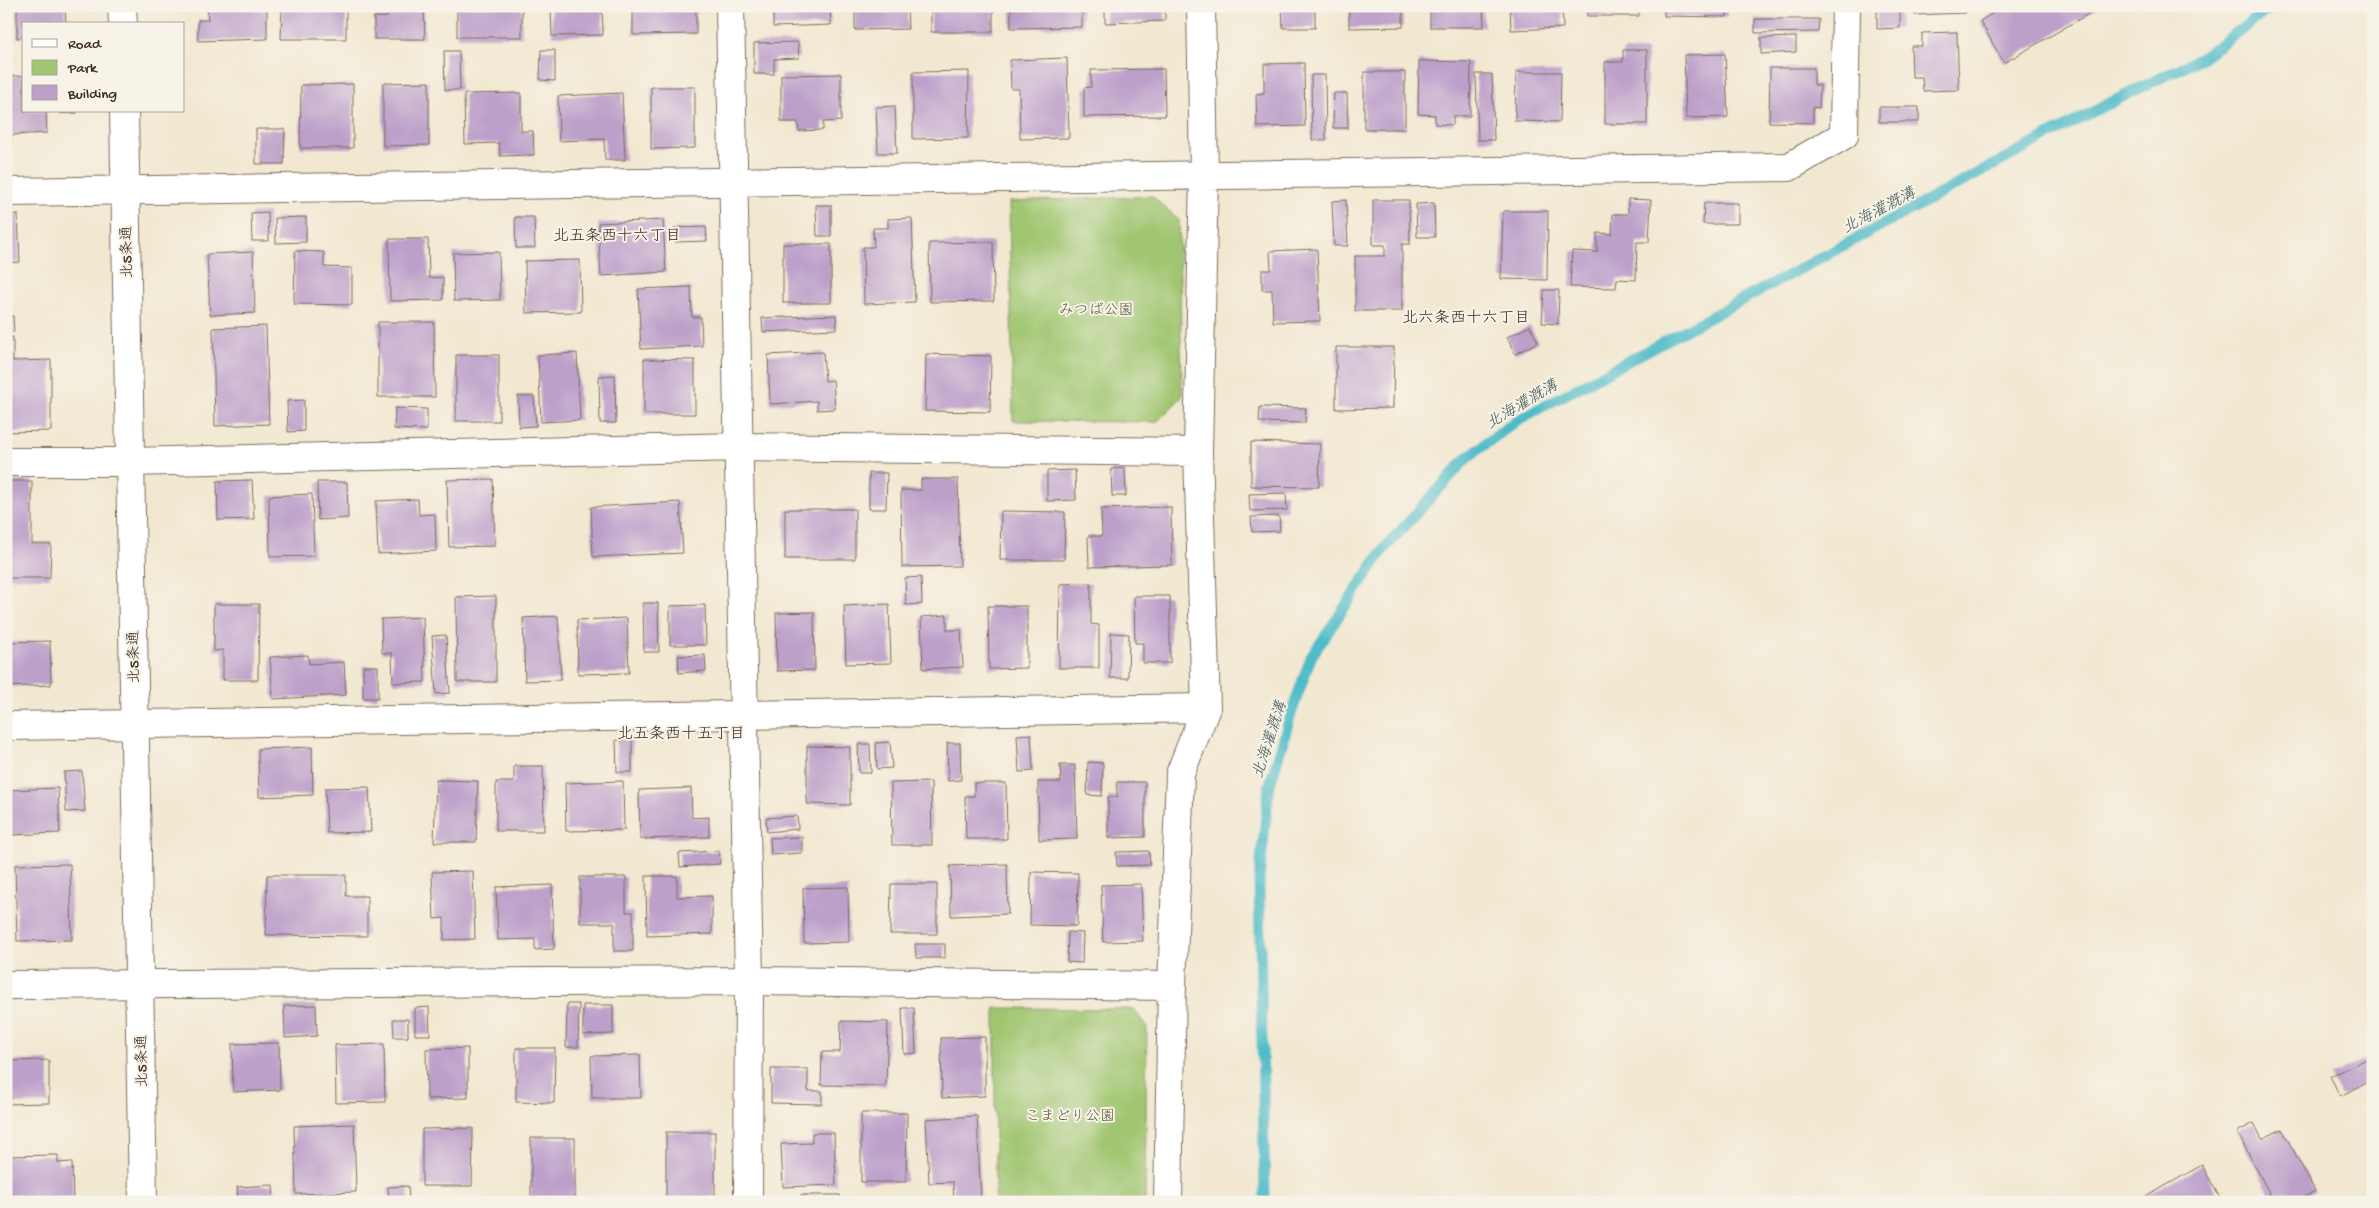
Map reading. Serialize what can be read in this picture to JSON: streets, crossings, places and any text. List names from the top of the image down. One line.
{"streets":{"street":["北5条通"]},"districts":["北五条西十六丁目","北六条西十六丁目","北五条西十五丁目"],"water":["北海灌漑溝"],"parks":["みつば公園","こまどり公園"],"legend":["Road","Park","Building"]}
